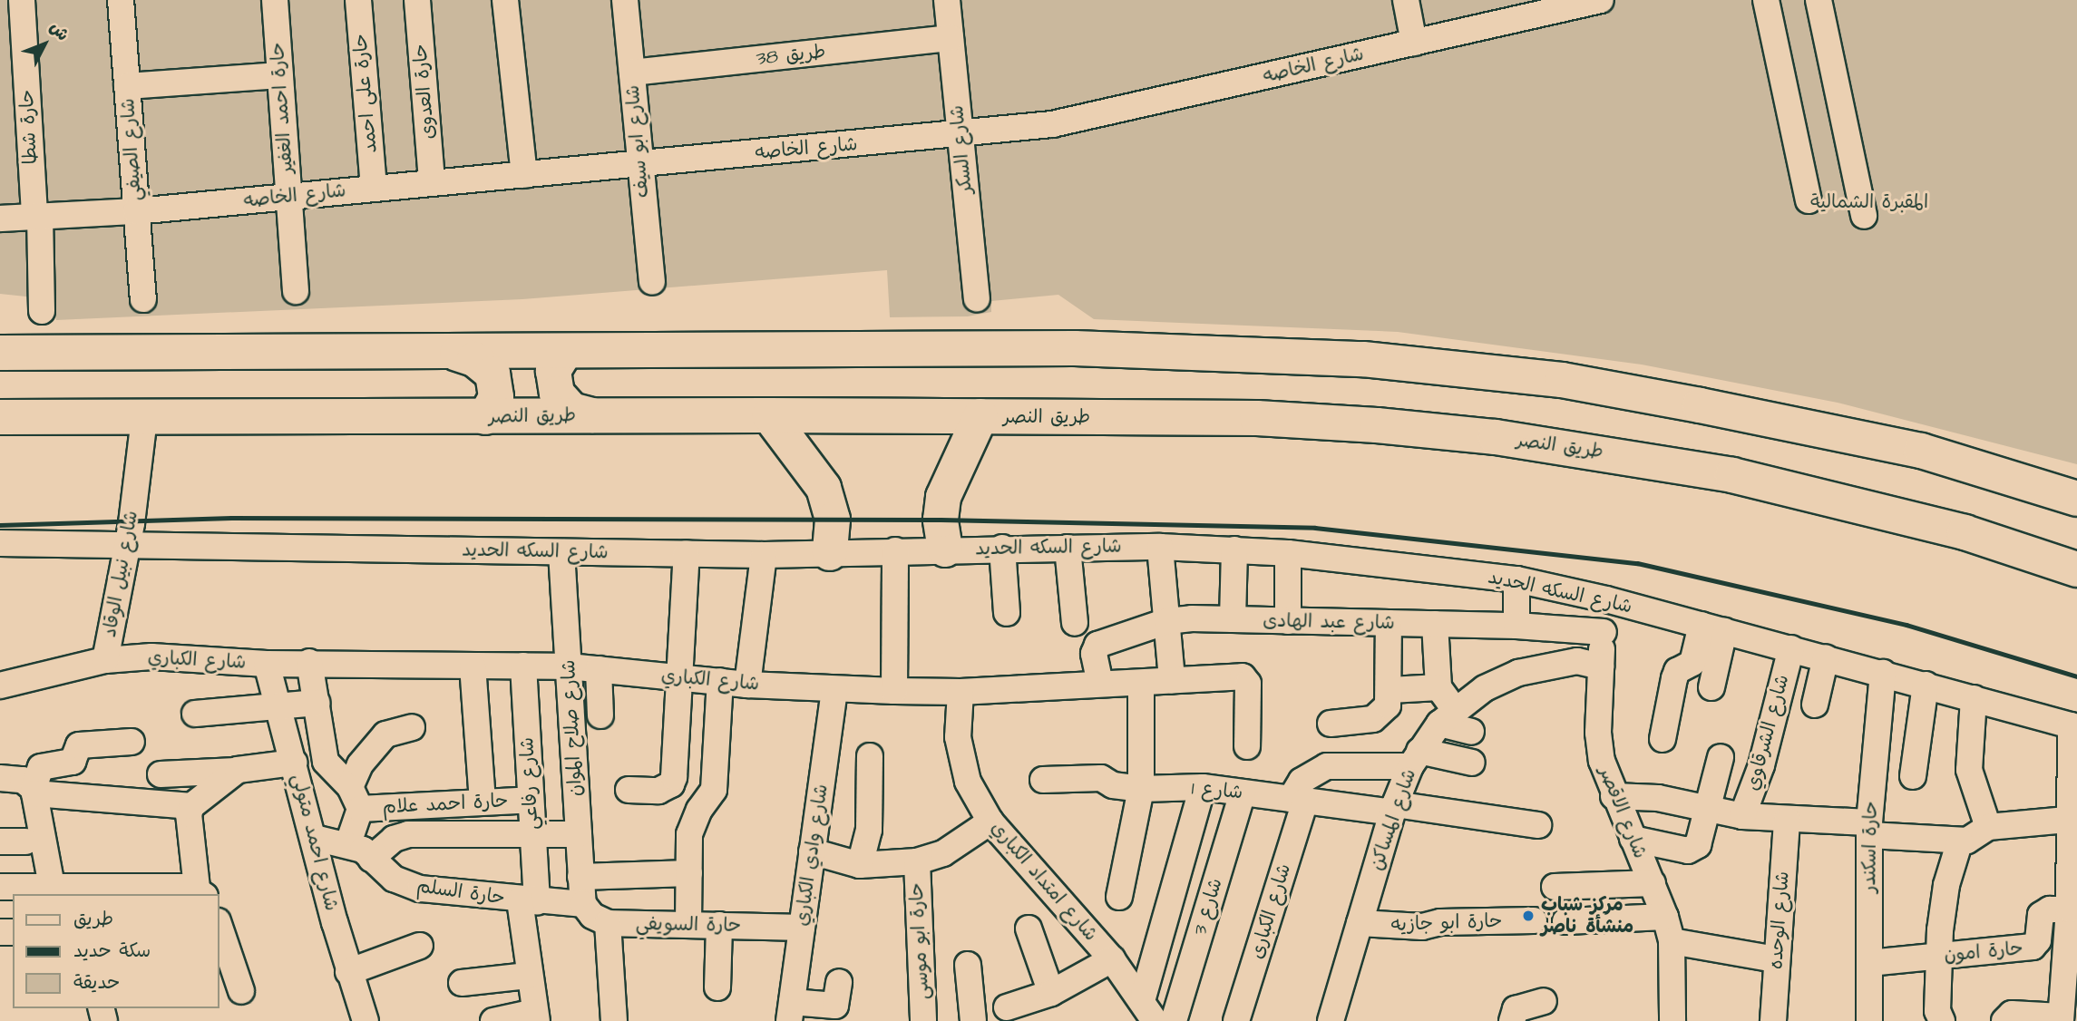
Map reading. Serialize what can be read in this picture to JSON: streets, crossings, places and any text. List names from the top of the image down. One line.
{"streets":{"highway":["طريق النصر"],"street":["طريق 38","شارع الخاصه","حارة العدوى","حارة على احمد","حارة احمد الغفير","حارة شطا","شارع ابو سيف","شارع الصيفي","شارع السكر","شارع السكه الحديد","شارع نبيل الوقاد","شارع عبد الهادى","شارع الكباري","شارع صلاح الموان","شارع الشرقاوي","شارع رفاعي","شارع 1","حارة احمد علام","شارع الاقصر","شارع المساكن","شارع احمد متولي","حارة اسكندر","شارع وادي الكباري","شارع امتداد الكباري","حارة السلم","شارع 3","شارع الكبارى","شارع الوحده","حارة ابو جازيه","حارة السويفي","حارة ابو موسى","حارة امون"]},"crossings":[["طريق 38","شارع ابو سيف"],["طريق 38","شارع السكر"],["شارع الخاصه","حارة العدوى"],["شارع الخاصه","حارة على احمد"],["شارع الخاصه","حارة احمد الغفير"],["شارع الخاصه","حارة شطا"],["شارع الخاصه","شارع ابو سيف"],["شارع الخاصه","شارع الصيفي"],["شارع الخاصه","شارع السكر"],["طريق النصر","شارع نبيل الوقاد"],["شارع السكه الحديد","شارع نبيل الوقاد"],["شارع السكه الحديد","شارع صلاح الموان"],["شارع السكه الحديد","شارع الشرقاوي"],["شارع السكه الحديد","شارع الاقصر"],["شارع السكه الحديد","حارة اسكندر"],["شارع نبيل الوقاد","شارع الكباري"],["شارع عبد الهادى","شارع الكباري"],["شارع عبد الهادى","شارع الاقصر"],["شارع الكباري","شارع صلاح الموان"],["شارع الكباري","شارع رفاعي"],["شارع الكباري","شارع احمد متولي"],["شارع الكباري","شارع وادي الكباري"],["شارع الكباري","شارع امتداد الكباري"],["شارع صلاح الموان","حارة السلم"],["شارع صلاح الموان","حارة السويفي"],["شارع رفاعي","حارة احمد علام"],["شارع رفاعي","حارة السلم"],["شارع 1","شارع المساكن"],["شارع 1","شارع 3"],["شارع 1","شارع الكبارى"],["شارع الاقصر","شارع المساكن"],["شارع المساكن","حارة ابو جازيه"],["شارع احمد متولي","حارة السلم"],["حارة اسكندر","حارة امون"],["شارع وادي الكباري","حارة السويفي"],["حارة السلم","حارة السويفي"]],"parks":["المقبرة الشمالية"],"places":["مركز شباب منشأة ناصر"],"legend":["طريق","سكة حديد","حديقة"],"north":"top right"}
